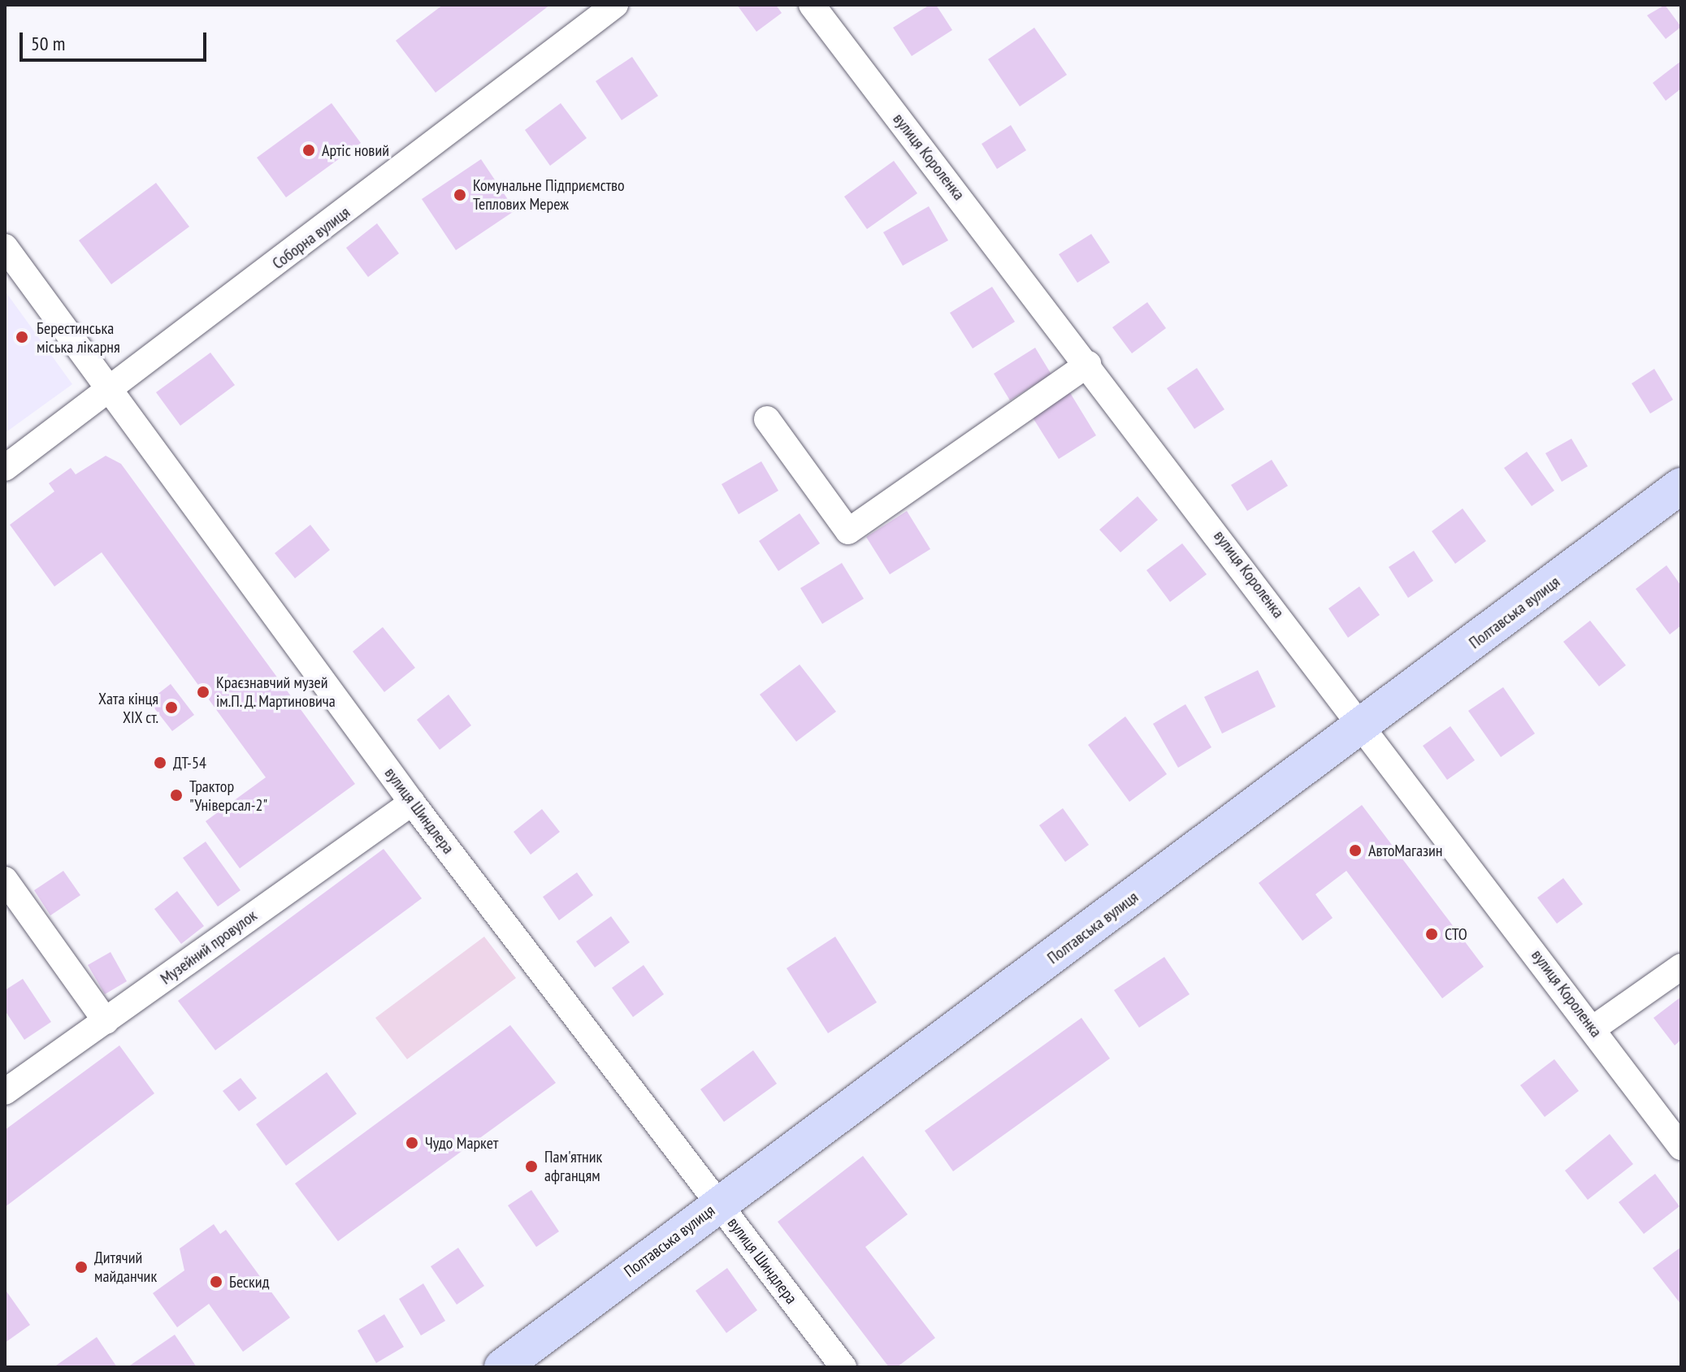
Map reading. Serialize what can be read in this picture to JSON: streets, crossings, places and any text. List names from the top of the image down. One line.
{"streets":{"highway":["Полтавська вулиця"],"street":["вулиця Короленка","Соборна вулиця","вулиця Шиндлера","Музейний провулок"]},"crossings":[["вулиця Короленка","Полтавська вулиця"],["Соборна вулиця","вулиця Шиндлера"],["Полтавська вулиця","вулиця Шиндлера"],["вулиця Шиндлера","Музейний провулок"]],"places":["Артіс новий","Комунальне Підприємство Теплових Мереж","Берестинська міська лікарня","Краєзнавчий музей ім.П. Д. Мартиновича","Хата кінця XIX ст.","ДТ-54","Трактор \"Універсал-2\"","АвтоМагазин","СТО","Чудо Маркет","Пам'ятник афганцям","Дитячий майданчик","Бескид"],"scale_bar":"50 m"}
